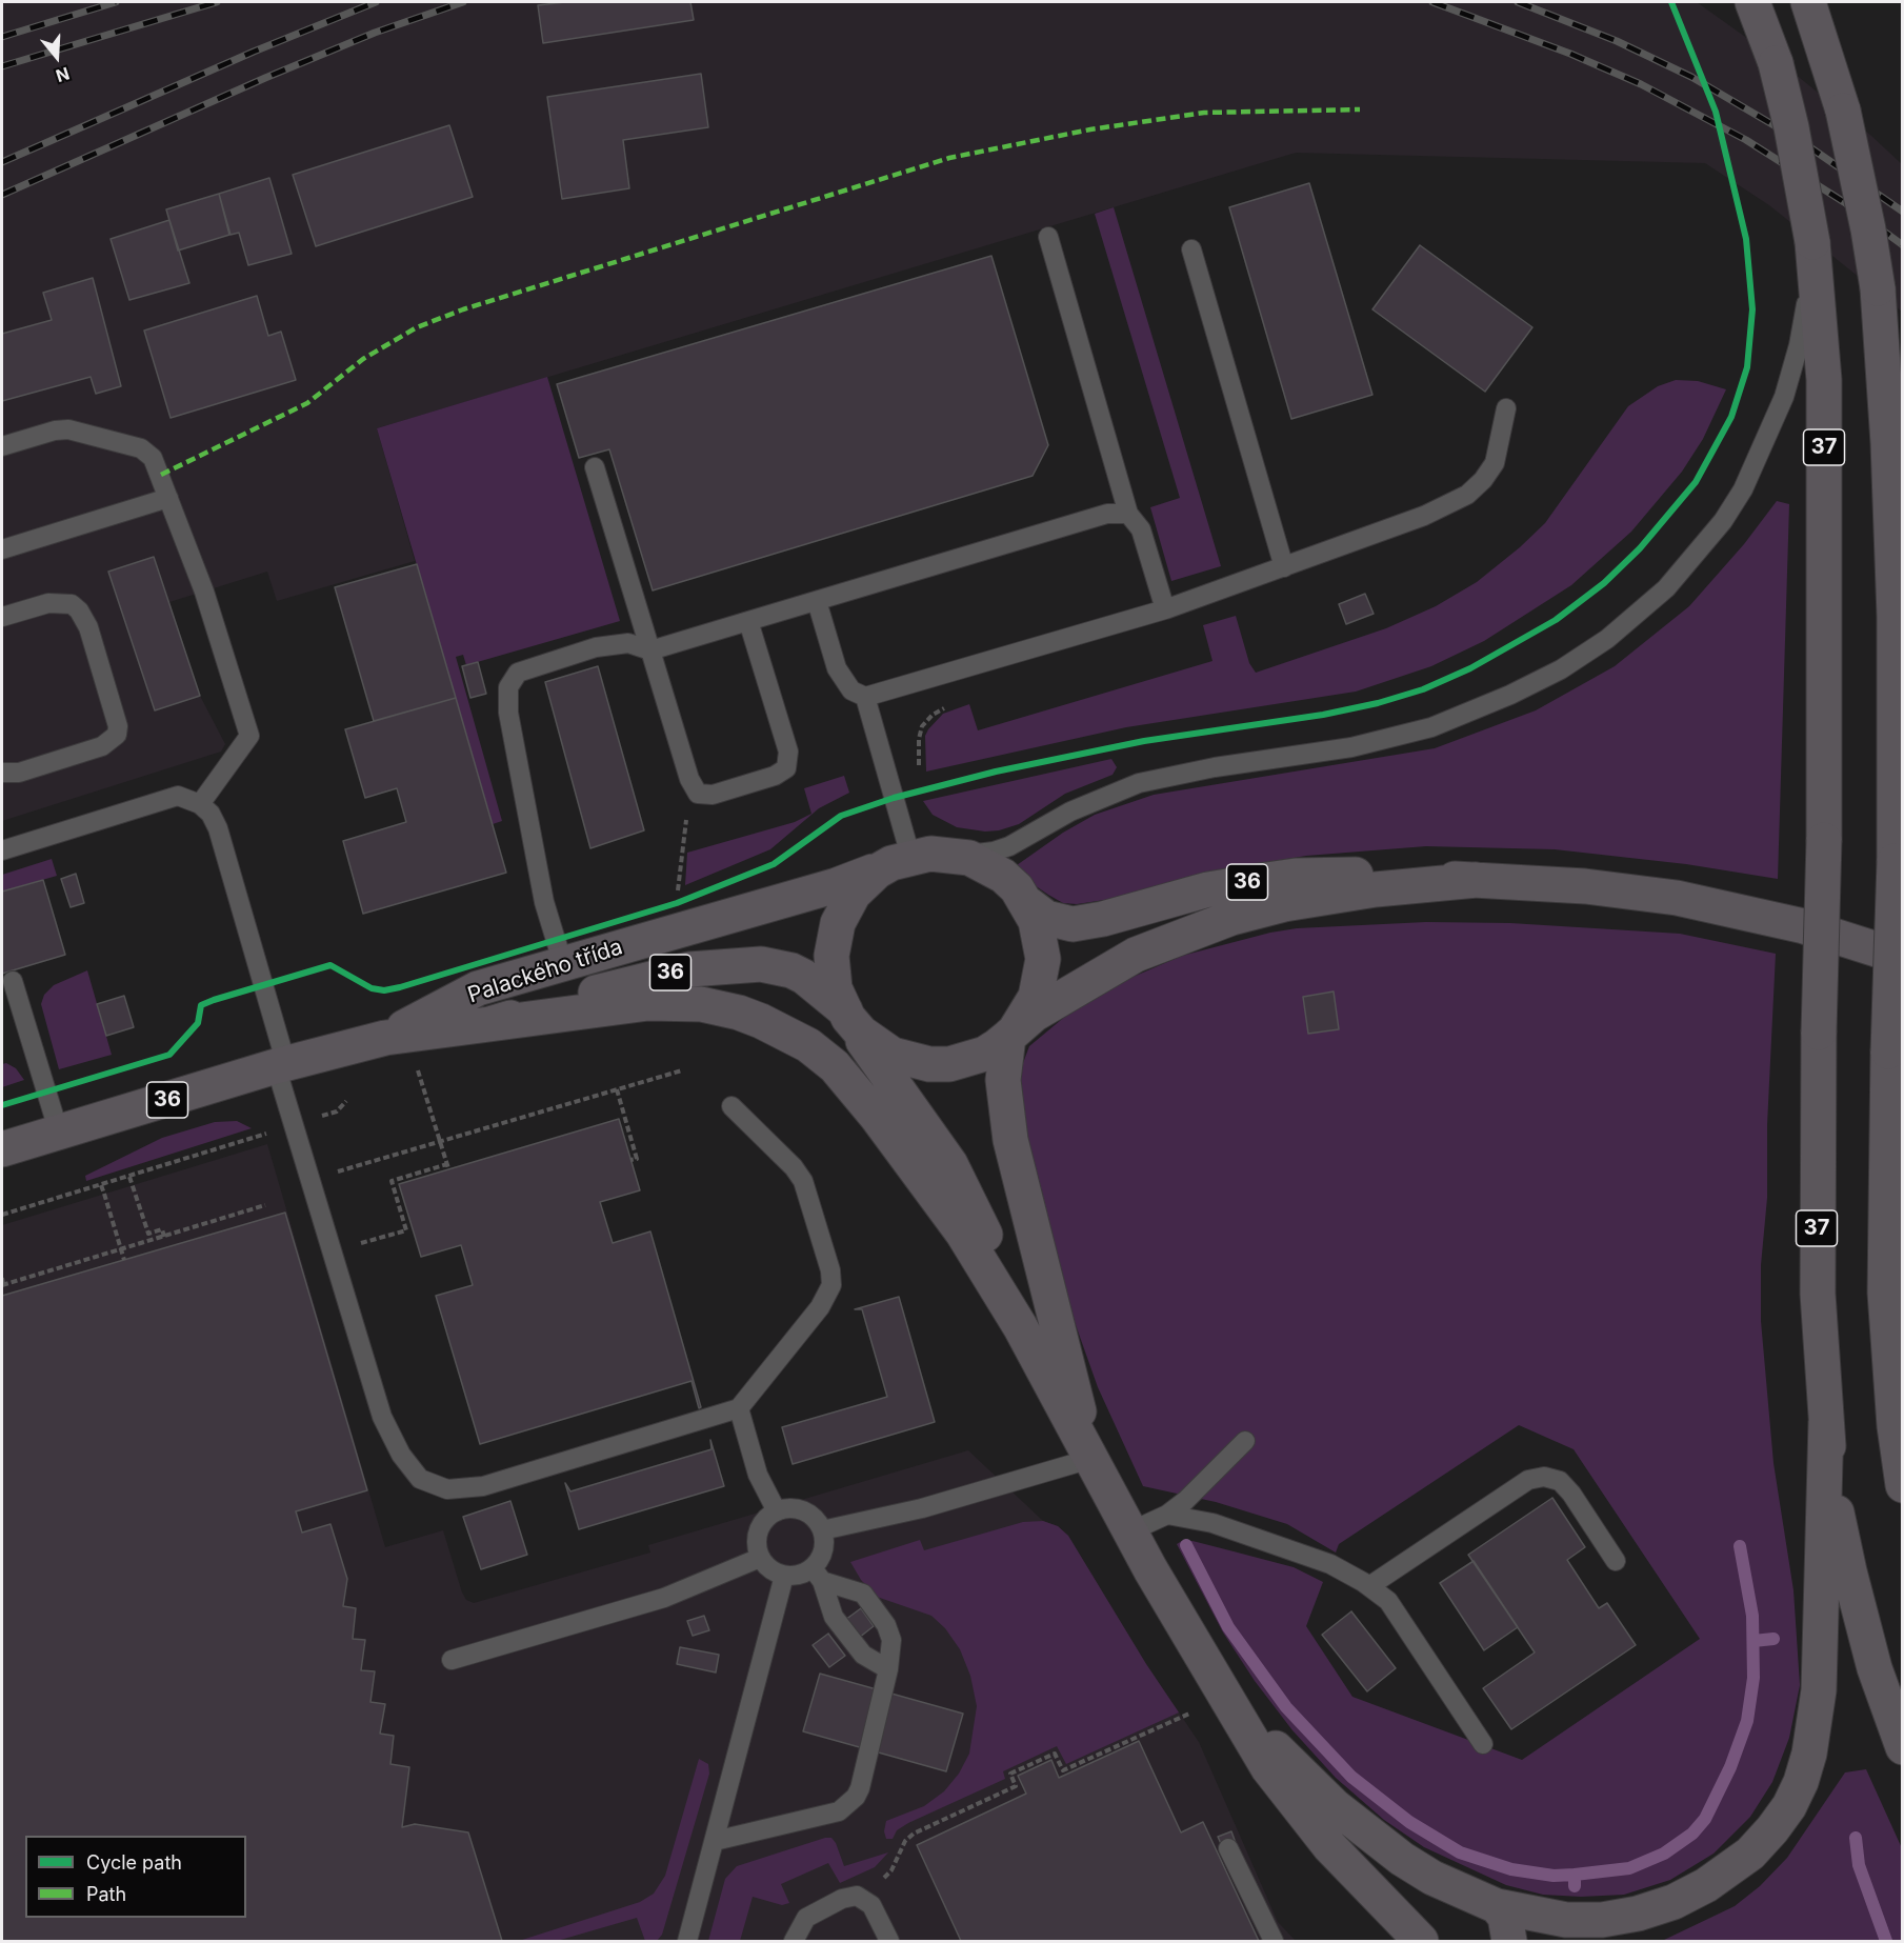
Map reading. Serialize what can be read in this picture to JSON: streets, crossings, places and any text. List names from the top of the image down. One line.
{"streets":{"main road":["37","36","Palackého třída"]},"crossings":[["36","Palackého třída"]],"legend":["Cycle path","Path"],"north":"bottom"}
